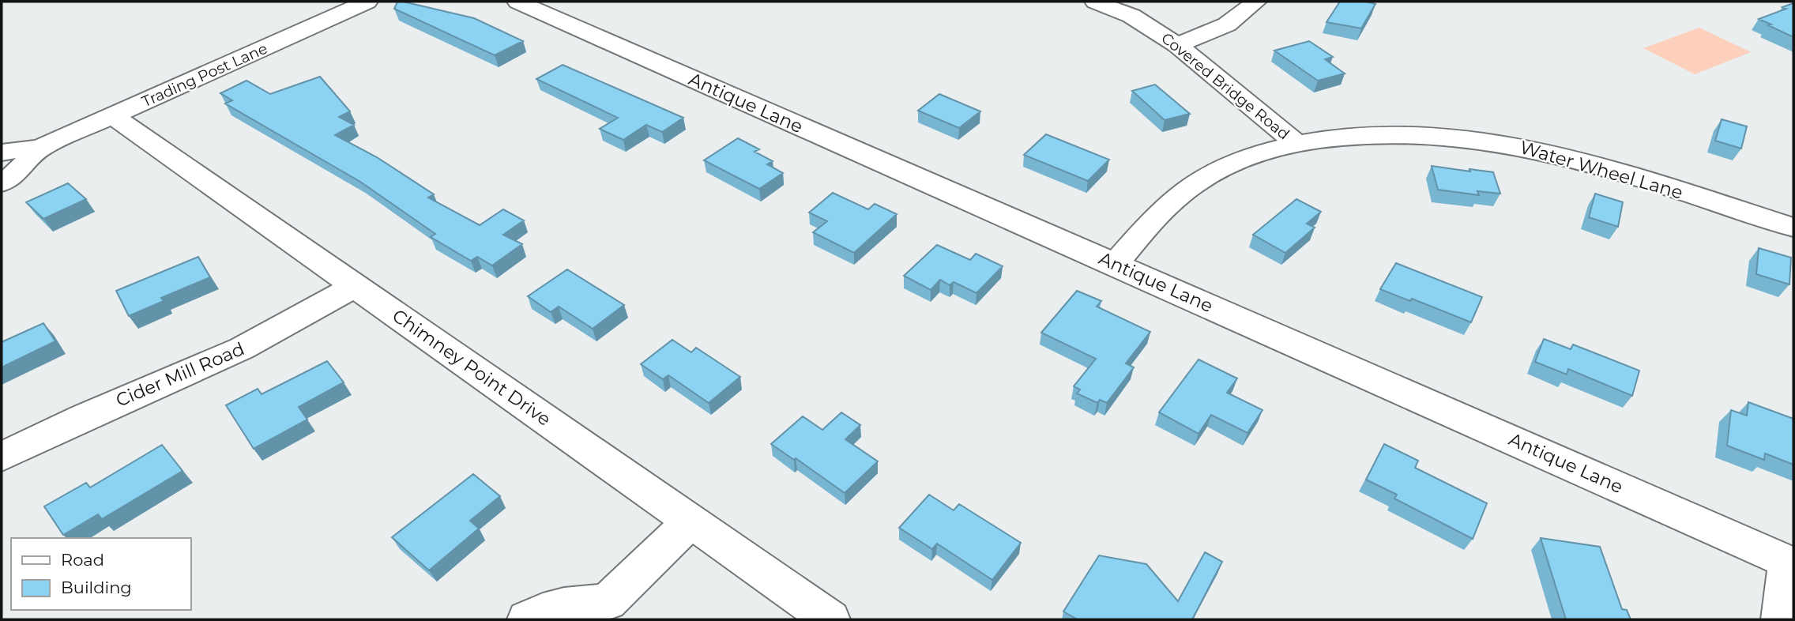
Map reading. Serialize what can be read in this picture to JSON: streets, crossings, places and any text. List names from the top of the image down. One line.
{"streets":{"street":["Trading Post Lane","Covered Bridge Road","Antique Lane","Water Wheel Lane","Chimney Point Drive","Cider Mill Road"]},"crossings":[["Trading Post Lane","Chimney Point Drive"],["Covered Bridge Road","Water Wheel Lane"],["Antique Lane","Water Wheel Lane"],["Chimney Point Drive","Cider Mill Road"]],"legend":["Road","Building"]}
